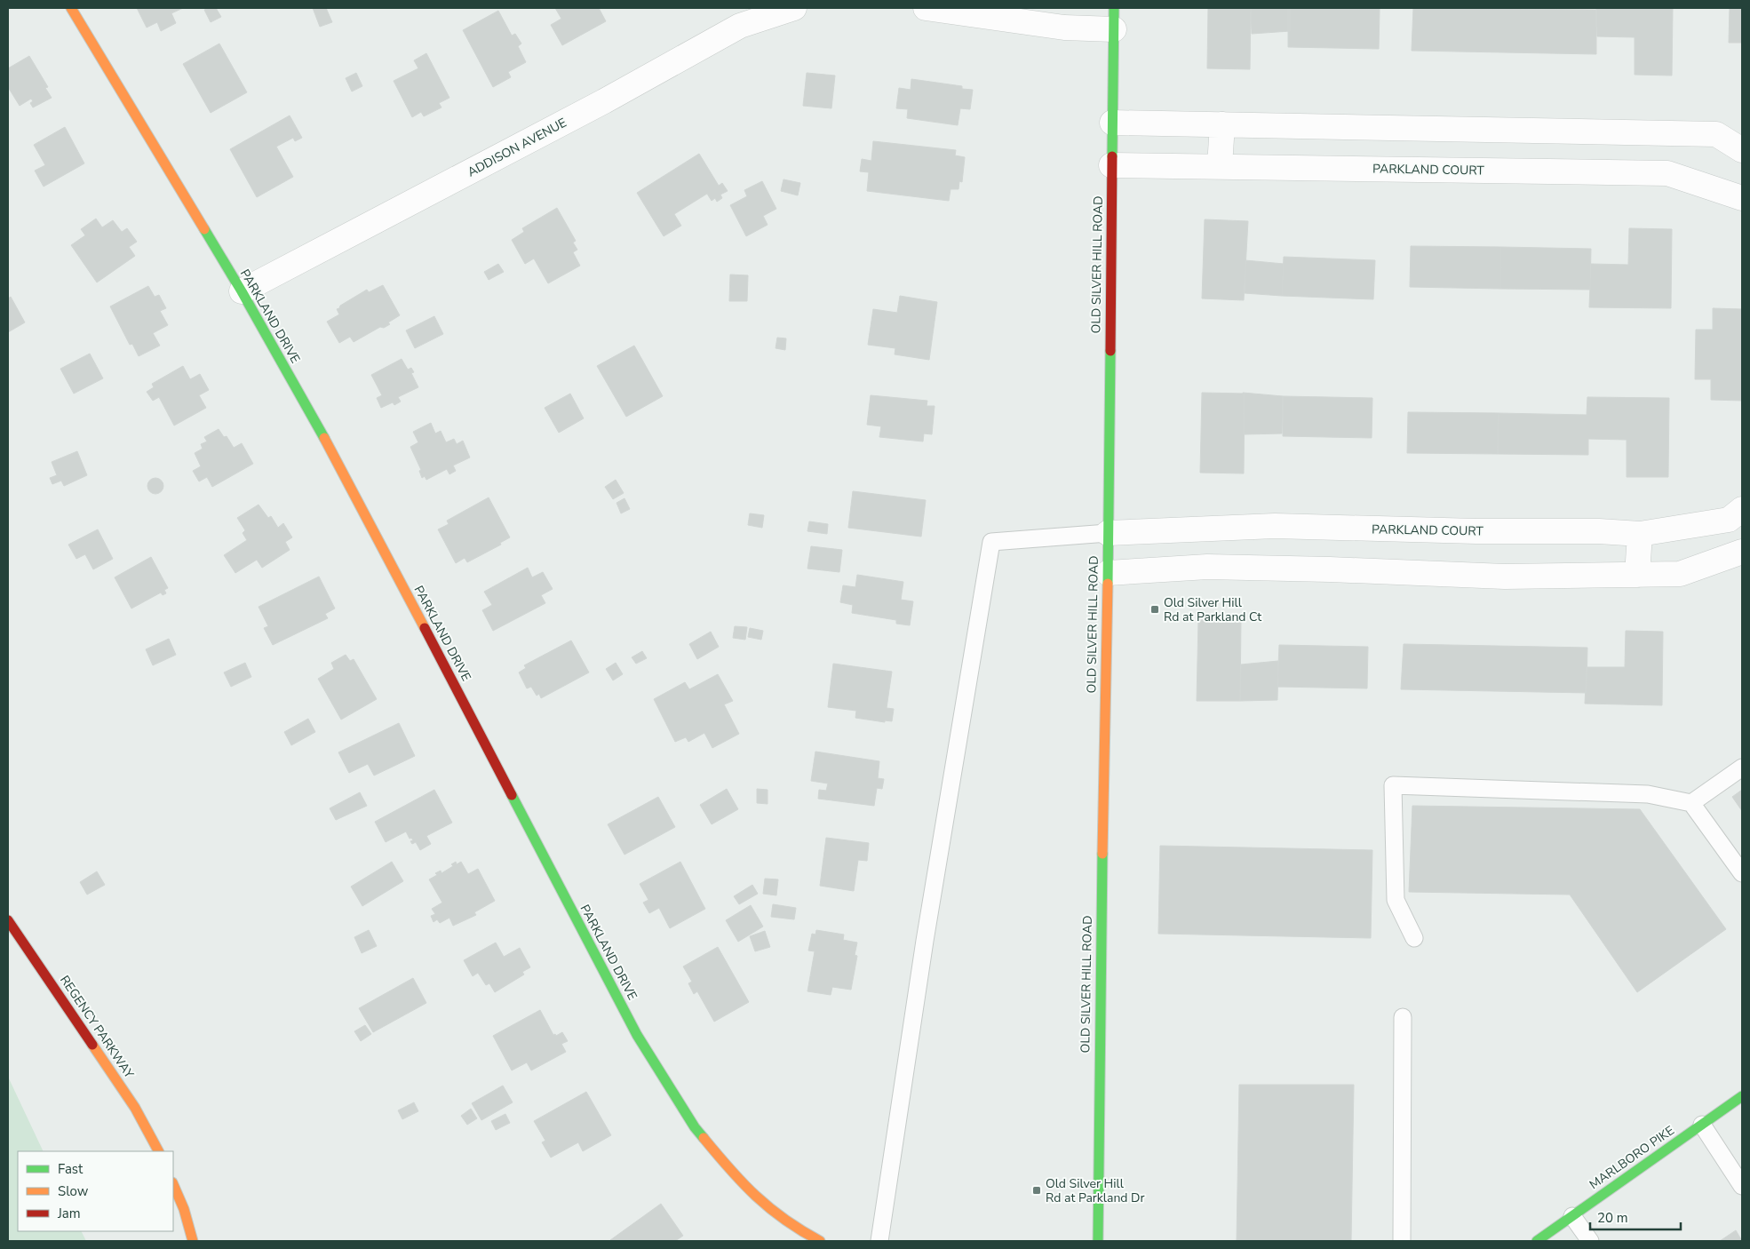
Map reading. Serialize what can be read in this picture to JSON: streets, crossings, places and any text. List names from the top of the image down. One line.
{"streets":{"street":["ADDISON AVENUE","PARKLAND COURT","OLD SILVER HILL ROAD","PARKLAND DRIVE","REGENCY PARKWAY","MARLBORO PIKE"]},"crossings":[["ADDISON AVENUE","PARKLAND DRIVE"],["PARKLAND COURT","OLD SILVER HILL ROAD"]],"places":{"transit":["Old Silver Hill Rd at Parkland Ct","Old Silver Hill Rd at Parkland Dr"]},"legend":["Fast","Slow","Jam"],"scale_bar":"20 m"}
